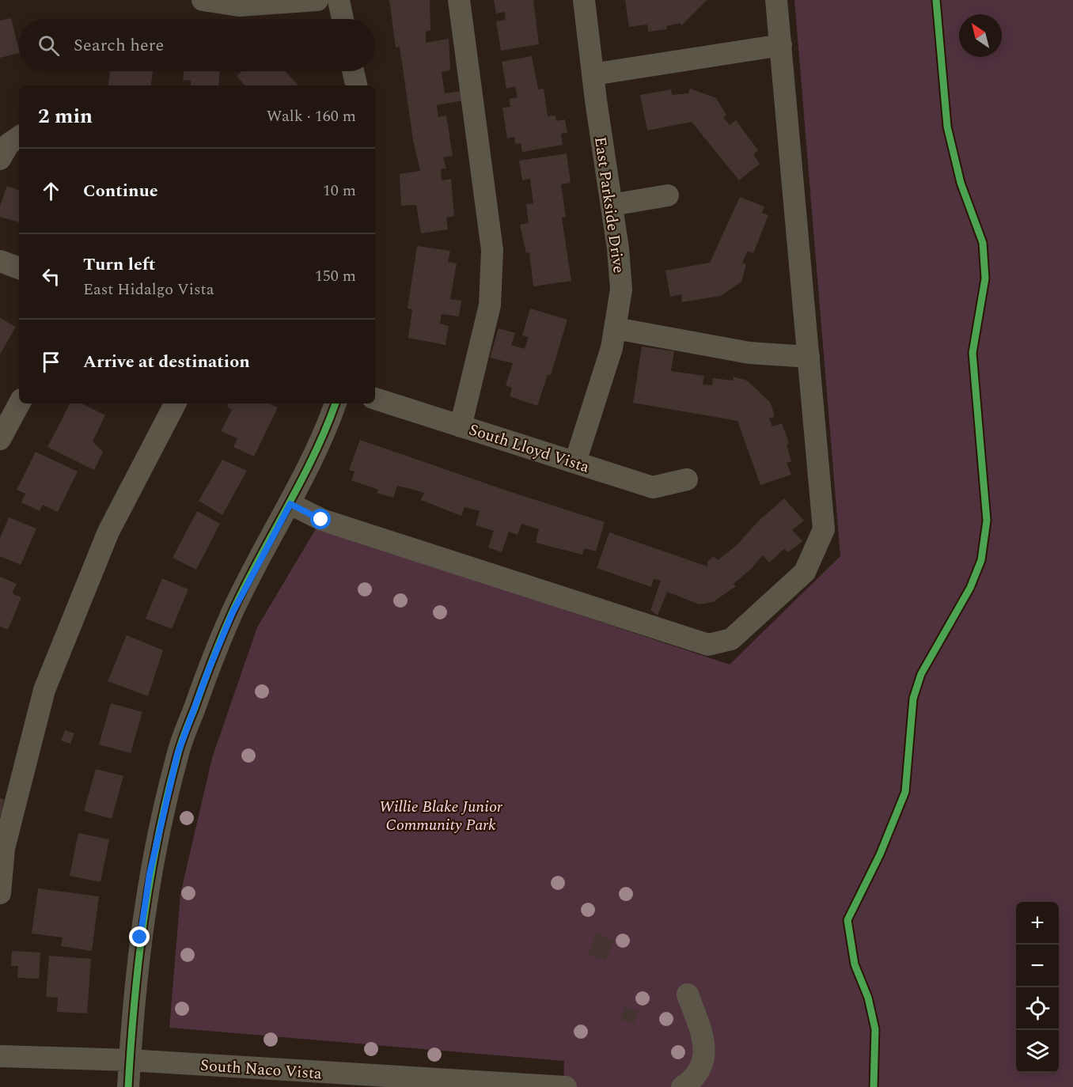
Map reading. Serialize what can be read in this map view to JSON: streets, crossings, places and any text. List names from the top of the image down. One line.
{"streets":{"street":["East Parkside Drive","South Lloyd Vista","South Naco Vista"]},"crossings":[["East Parkside Drive","South Lloyd Vista"]],"parks":["Willie Blake Junior Community Park"],"north":"top left","page":{"search":"Search here","heading":["2 min","Walk · 160 m"],"list":[["Continue","10 m"],["Turn left","East Hidalgo Vista","150 m"],"Arrive at destination"],"map_buttons":["+","−"]}}
